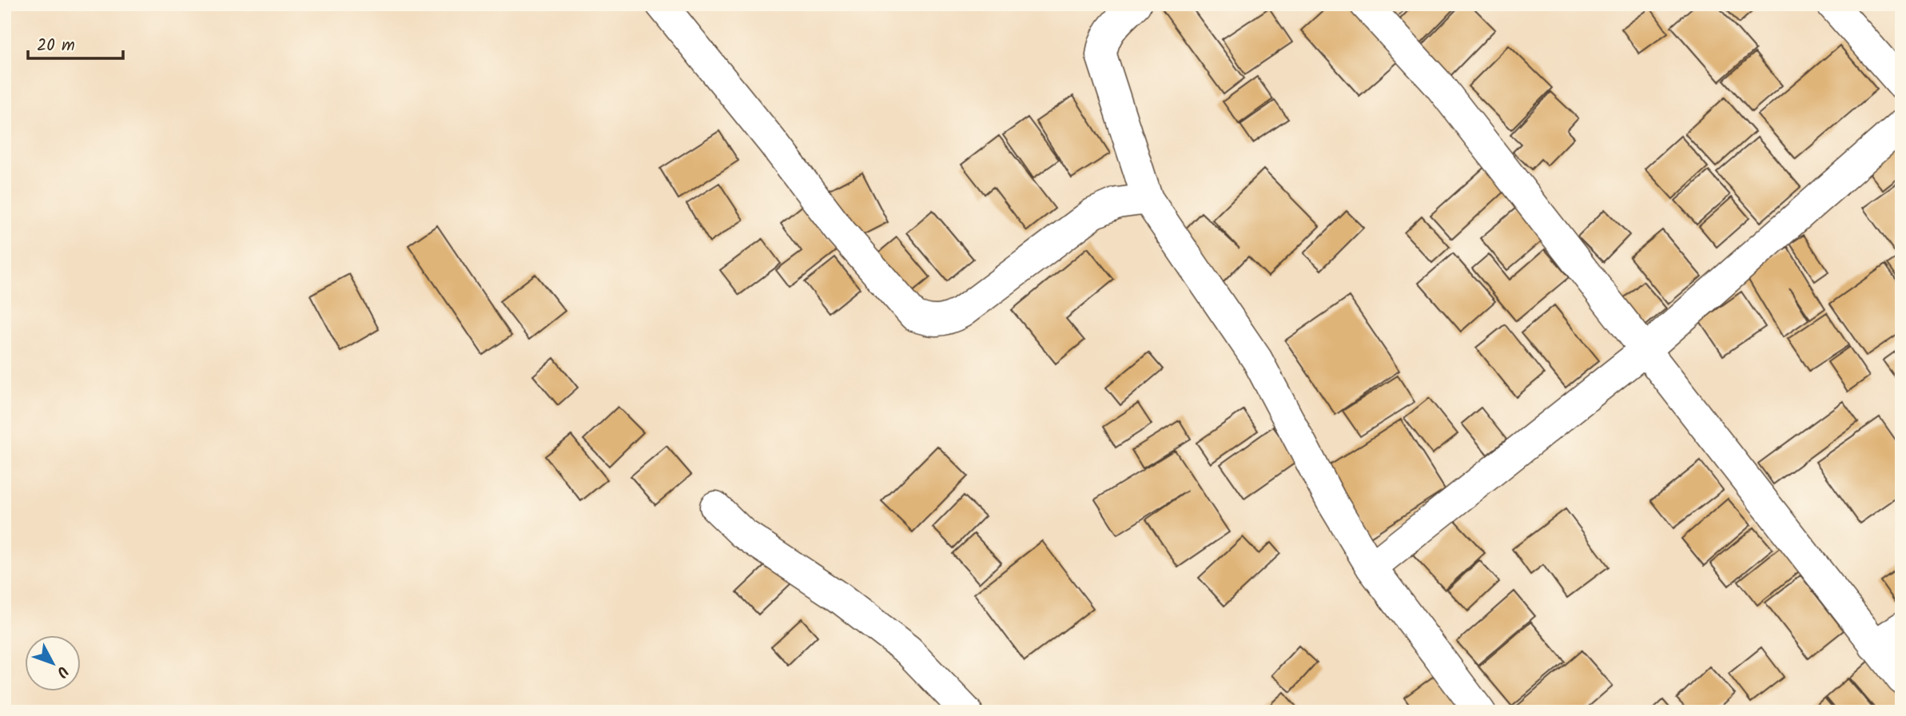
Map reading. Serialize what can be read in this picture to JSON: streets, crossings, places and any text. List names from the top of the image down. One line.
{"scale_bar":"20 m","north":"bottom right"}
